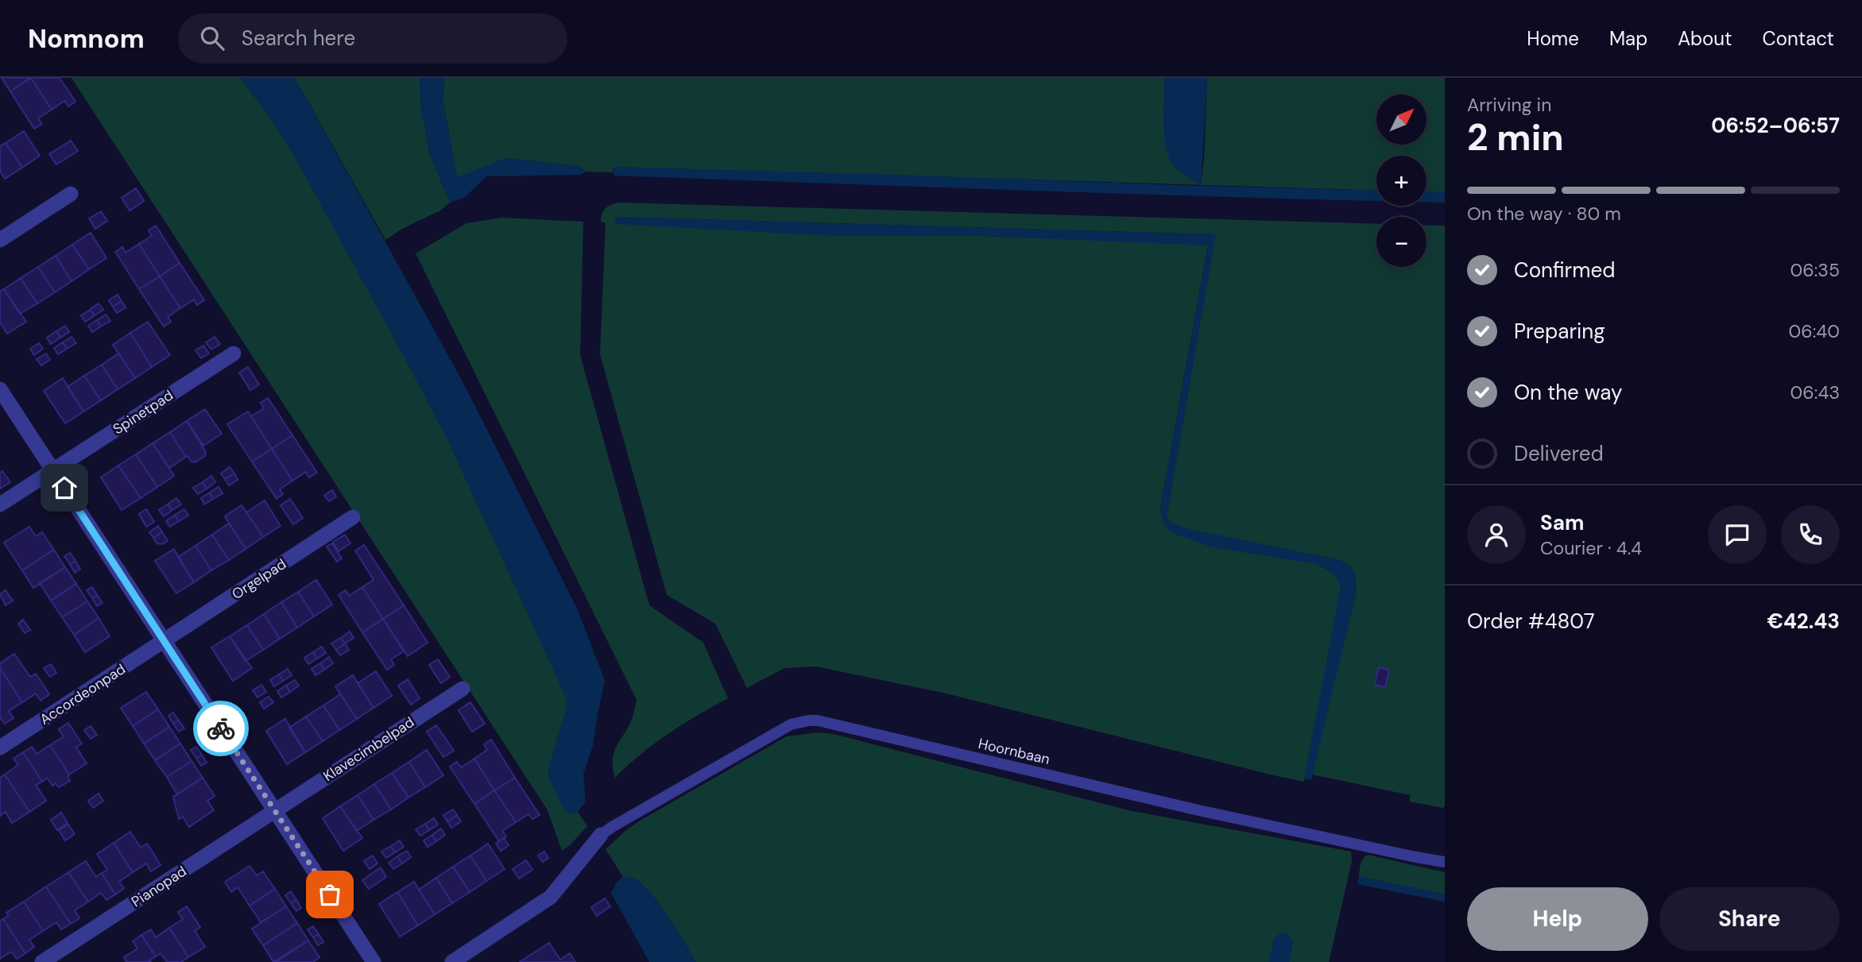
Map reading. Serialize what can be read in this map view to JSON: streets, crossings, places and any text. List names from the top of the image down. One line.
{"streets":{"street":["Spinetpad","Orgelpad","Accordeonpad","Klavecimbelpad","Pianopad"],"lane":["Hoornbaan"]},"crossings":[["Orgelpad","Accordeonpad"],["Klavecimbelpad","Pianopad"]],"north":"top right","page":{"header":"Nomnom","search":"Search here","nav":["Home","Map","About","Contact"],"heading":["2 min","Arriving in","06:52–06:57"],"panel":["Sam","Courier · 4.4","Order #4807","€42.43"],"map_buttons":["+","−"],"bar":"On the way · 80 m","list":[["Confirmed","06:35"],["Preparing","06:40"],["On the way","06:43"],"Delivered"],"buttons":["Help","Share"]}}
